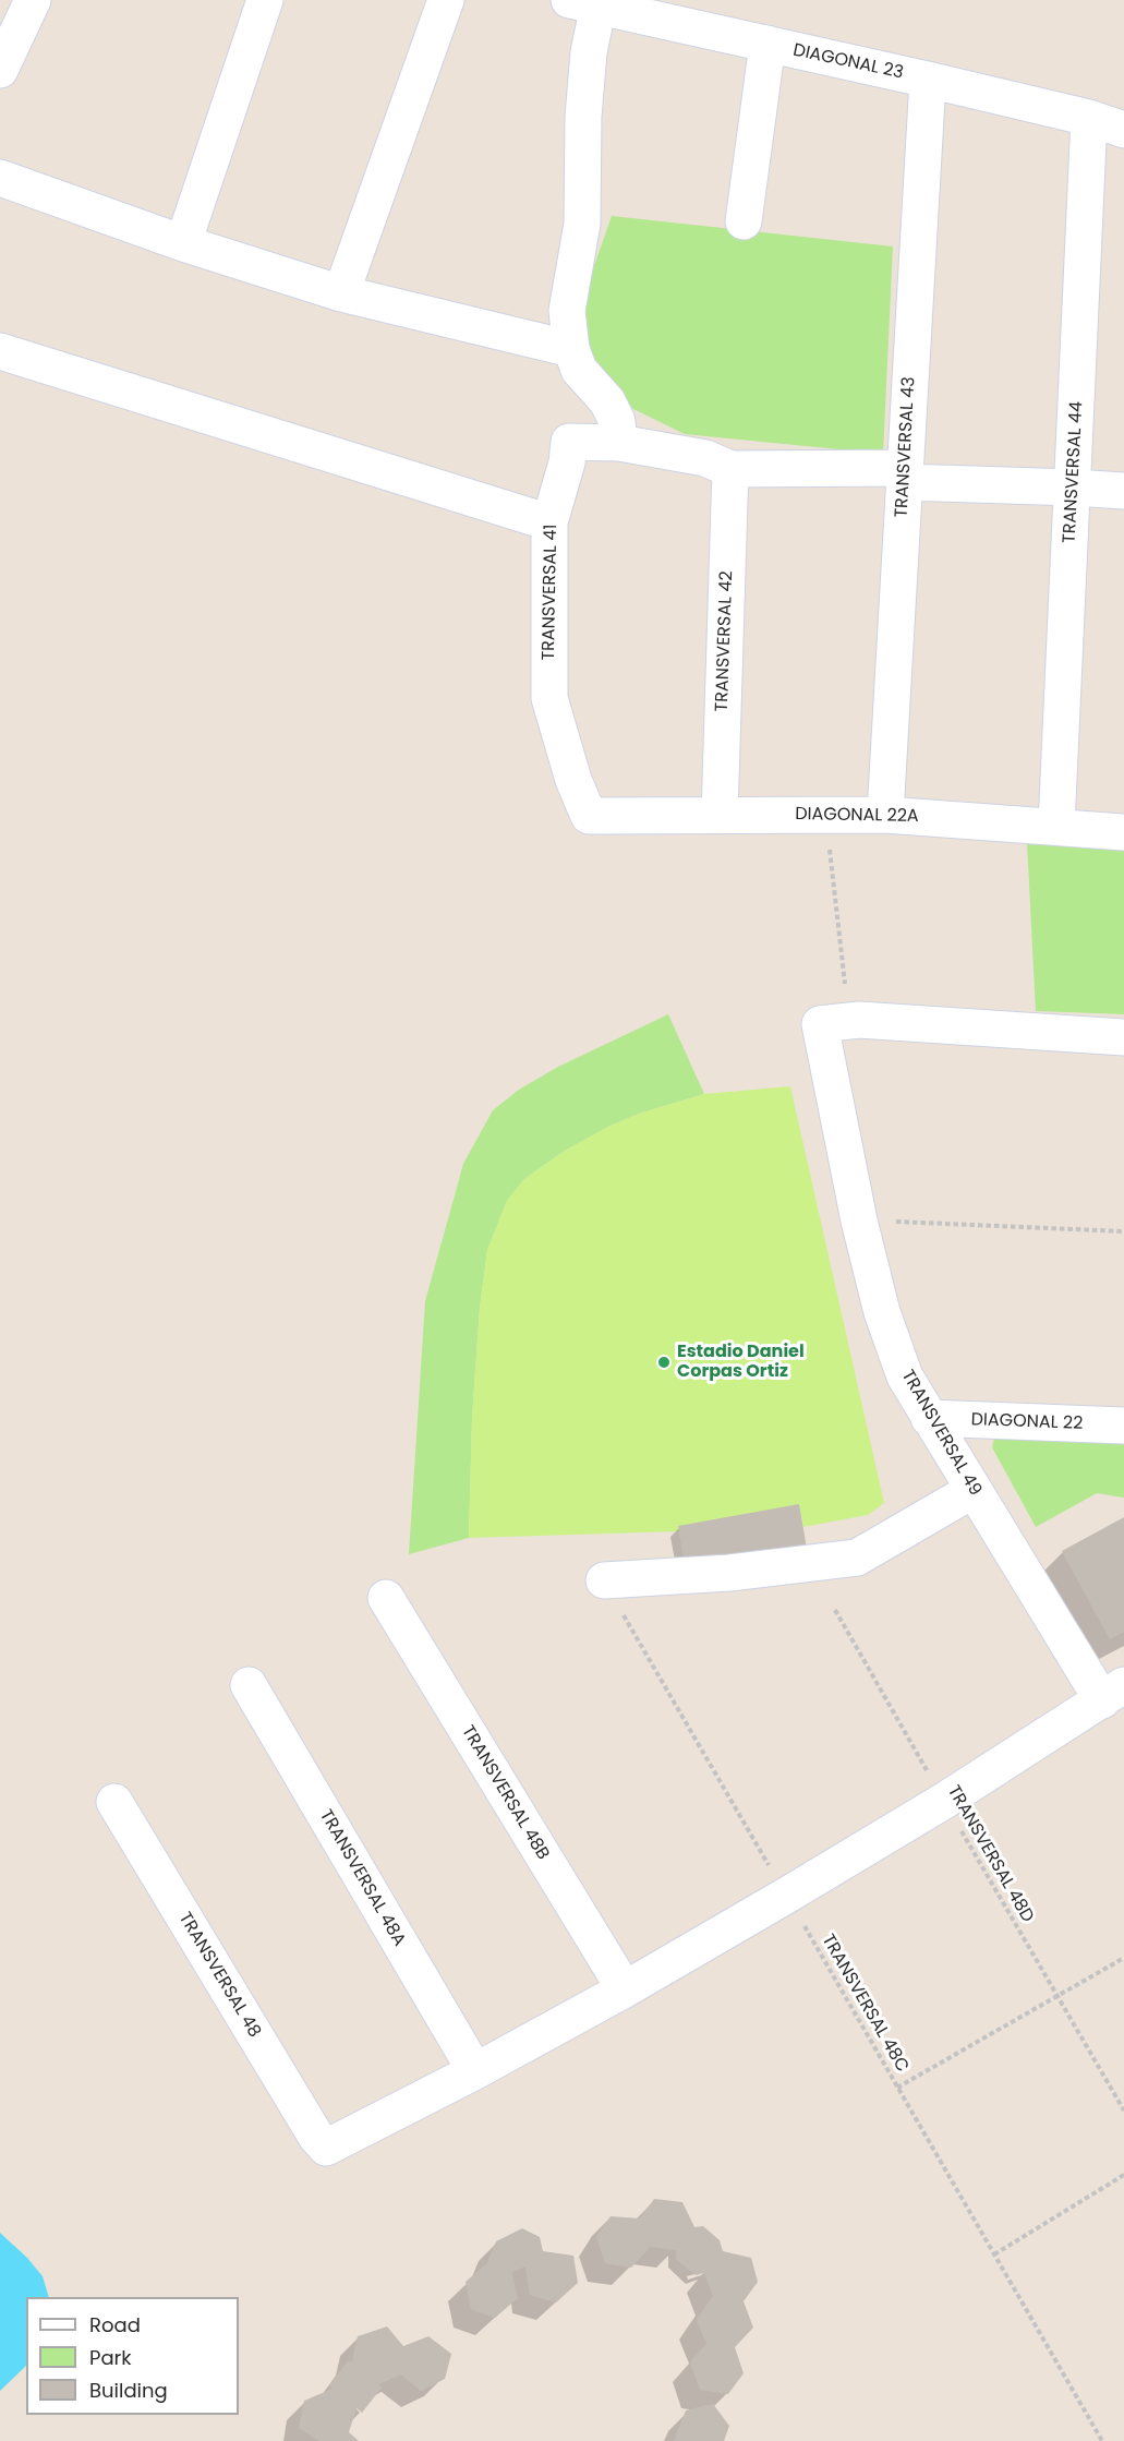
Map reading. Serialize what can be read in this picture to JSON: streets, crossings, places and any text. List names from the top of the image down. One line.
{"streets":{"street":["DIAGONAL 23","TRANSVERSAL 43","TRANSVERSAL 44","TRANSVERSAL 41","TRANSVERSAL 42","DIAGONAL 22A","DIAGONAL 22","TRANSVERSAL 49","TRANSVERSAL 48B","TRANSVERSAL 48A","TRANSVERSAL 48"],"path":["TRANSVERSAL 48D","TRANSVERSAL 48C"]},"crossings":[["DIAGONAL 23","TRANSVERSAL 43"],["DIAGONAL 23","TRANSVERSAL 44"],["TRANSVERSAL 43","DIAGONAL 22A"],["TRANSVERSAL 44","DIAGONAL 22A"],["TRANSVERSAL 41","DIAGONAL 22A"],["TRANSVERSAL 42","DIAGONAL 22A"],["DIAGONAL 22","TRANSVERSAL 49"],["TRANSVERSAL 48A","TRANSVERSAL 48"]],"places":["Estadio Daniel Corpas Ortiz"],"legend":["Road","Park","Building"]}
